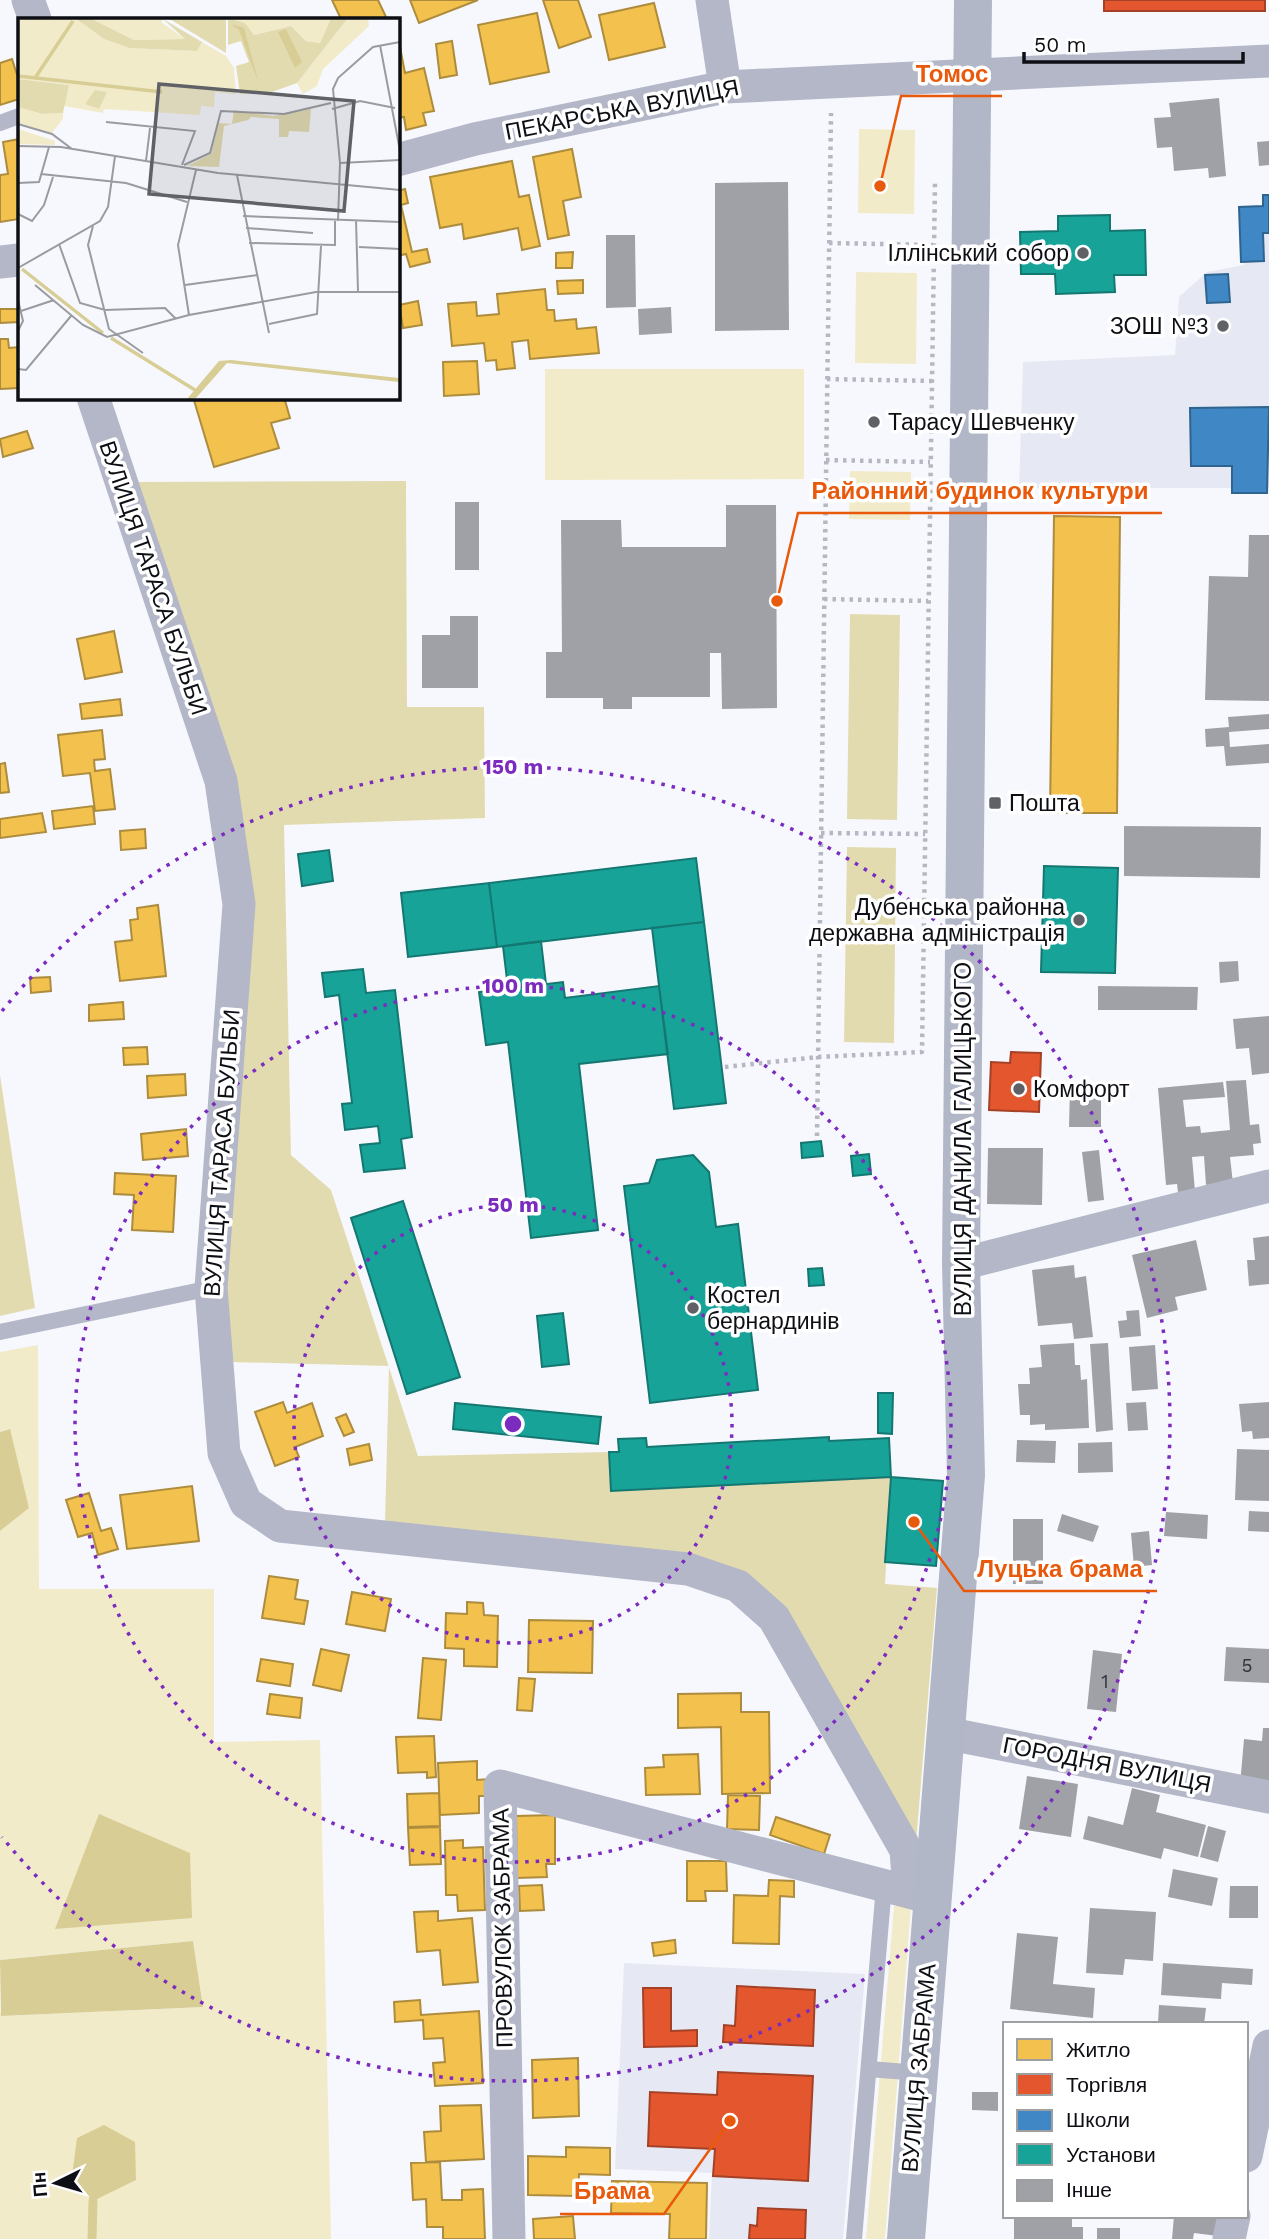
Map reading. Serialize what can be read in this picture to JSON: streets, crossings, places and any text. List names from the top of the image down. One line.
{"streets":{"main road":["ВУЛИЦЯ ДАНИЛА ГАЛИЦЬКОГО","ВУЛИЦЯ ЗАБРАМА"],"street":["ПЕКАРСЬКА ВУЛИЦЯ","ВУЛИЦЯ ТАРАСА БУЛЬБИ","ГОРОДНЯ ВУЛИЦЯ","ПРОВУЛОК ЗАБРАМА"]},"crossings":[["ПЕКАРСЬКА ВУЛИЦЯ","ВУЛИЦЯ ДАНИЛА ГАЛИЦЬКОГО"],["ВУЛИЦЯ ТАРАСА БУЛЬБИ","ВУЛИЦЯ ДАНИЛА ГАЛИЦЬКОГО"],["ВУЛИЦЯ ТАРАСА БУЛЬБИ","ПРОВУЛОК ЗАБРАМА"],["ВУЛИЦЯ ТАРАСА БУЛЬБИ","ВУЛИЦЯ ЗАБРАМА"],["ВУЛИЦЯ ДАНИЛА ГАЛИЦЬКОГО","ГОРОДНЯ ВУЛИЦЯ"],["ВУЛИЦЯ ДАНИЛА ГАЛИЦЬКОГО","ПРОВУЛОК ЗАБРАМА"],["ВУЛИЦЯ ДАНИЛА ГАЛИЦЬКОГО","ВУЛИЦЯ ЗАБРАМА"],["ПРОВУЛОК ЗАБРАМА","ВУЛИЦЯ ЗАБРАМА"]],"places":{"other":["Томос","Іллінський собор","ЗОШ №3","Тарасу Шевченку","Районний будинок культури","Дубенська районна державна адміністрація","Комфорт","Костел бернардинів","Луцька брама","Брама"],"transit":["Пошта"]},"house_numbers":["5","1"],"legend":["Житло","Торгівля","Школи","Установи","Інше"],"scale_bar":"50 m","north":"left","rings":["150 m","100 m","50 m"]}
